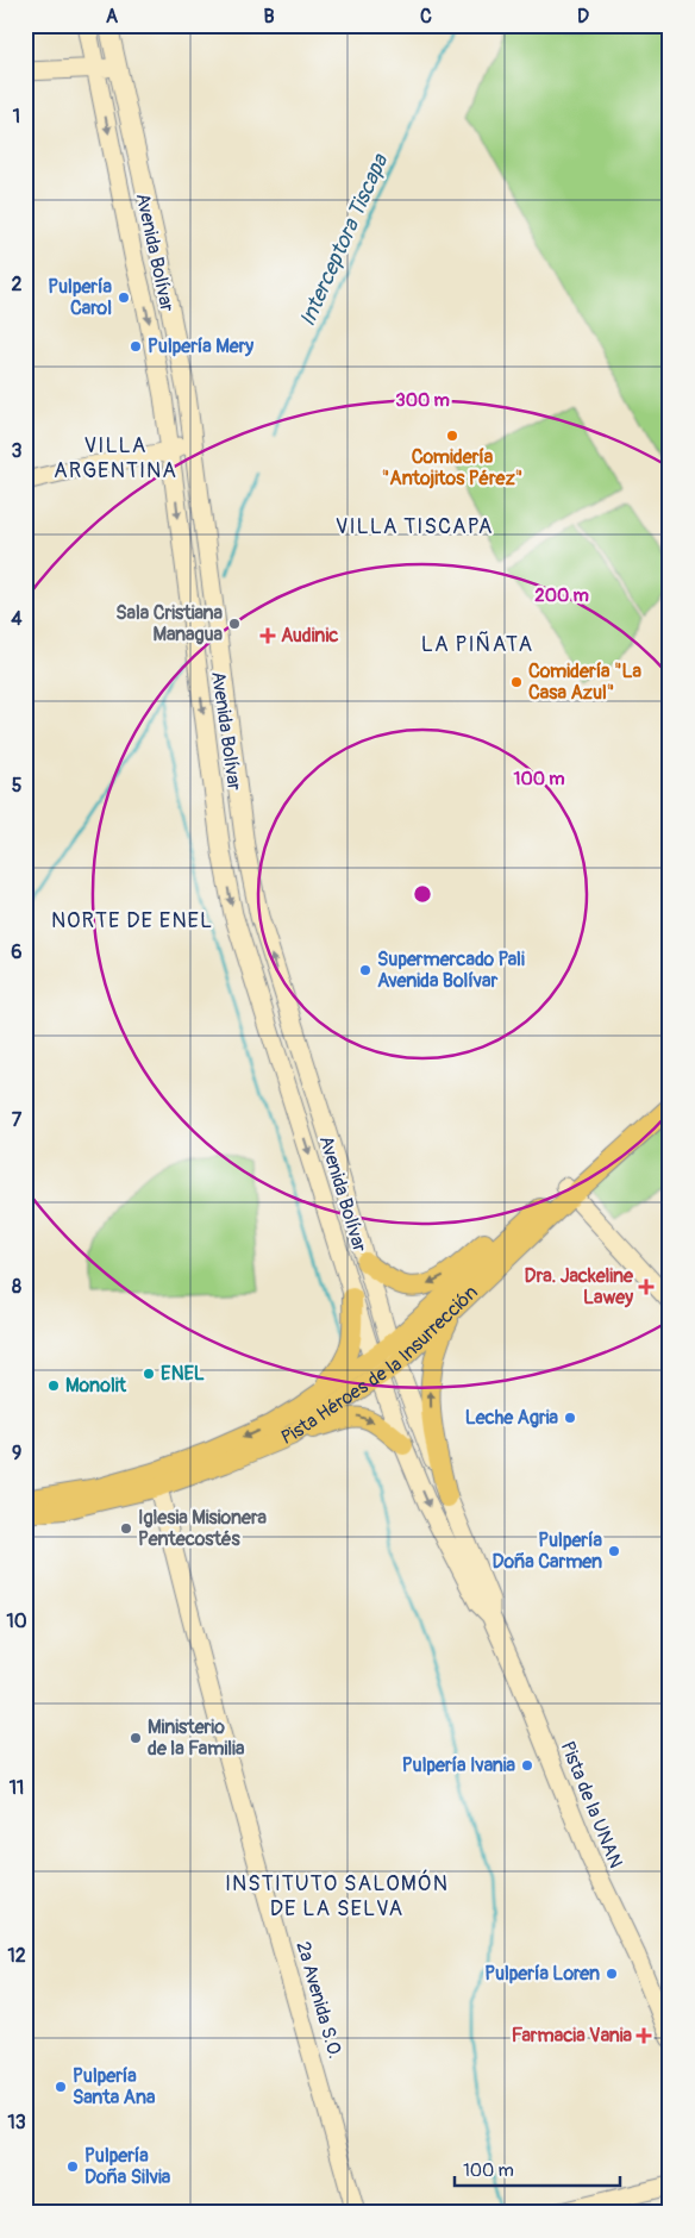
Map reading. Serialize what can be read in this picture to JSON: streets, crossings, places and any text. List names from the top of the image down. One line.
{"streets":{"main road":["Avenida Bolívar","Pista Héroes de la Insurrección","Pista de la UNAN","2a Avenida S.O."]},"crossings":[["Avenida Bolívar","Pista Héroes de la Insurrección"],["Avenida Bolívar","Pista de la UNAN"],["Pista Héroes de la Insurrección","Pista de la UNAN"],["Pista Héroes de la Insurrección","2a Avenida S.O."]],"districts":["VILLA ARGENTINA","VILLA TISCAPA","LA PIÑATA","NORTE DE ENEL","INSTITUTO SALOMÓN DE LA SELVA"],"water":["Interceptora Tiscapa"],"places":{"other":["Pulpería Carol","Pulpería Mery","Comidería \"Antojitos Pérez\"","Sala Cristiana Managua","Comidería \"La Casa Azul\"","Supermercado Pali Avenida Bolívar","ENEL","Monolit","Leche Agria","Iglesia Misionera Pentecostés","Pulpería Doña Carmen","Ministerio de la Familia","Pulpería Ivania","Pulpería Loren","Pulpería Santa Ana","Pulpería Doña Silvia"],"health":["Audinic","Dra. Jackeline Lawey","Farmacia Vania"]},"scale_bar":"100 m","grid":{"columns":["A","B","C","D"],"rows":["1","2","3","4","5","6","7","8","9","10","11","12","13"]},"rings":["300 m","200 m","100 m"]}
